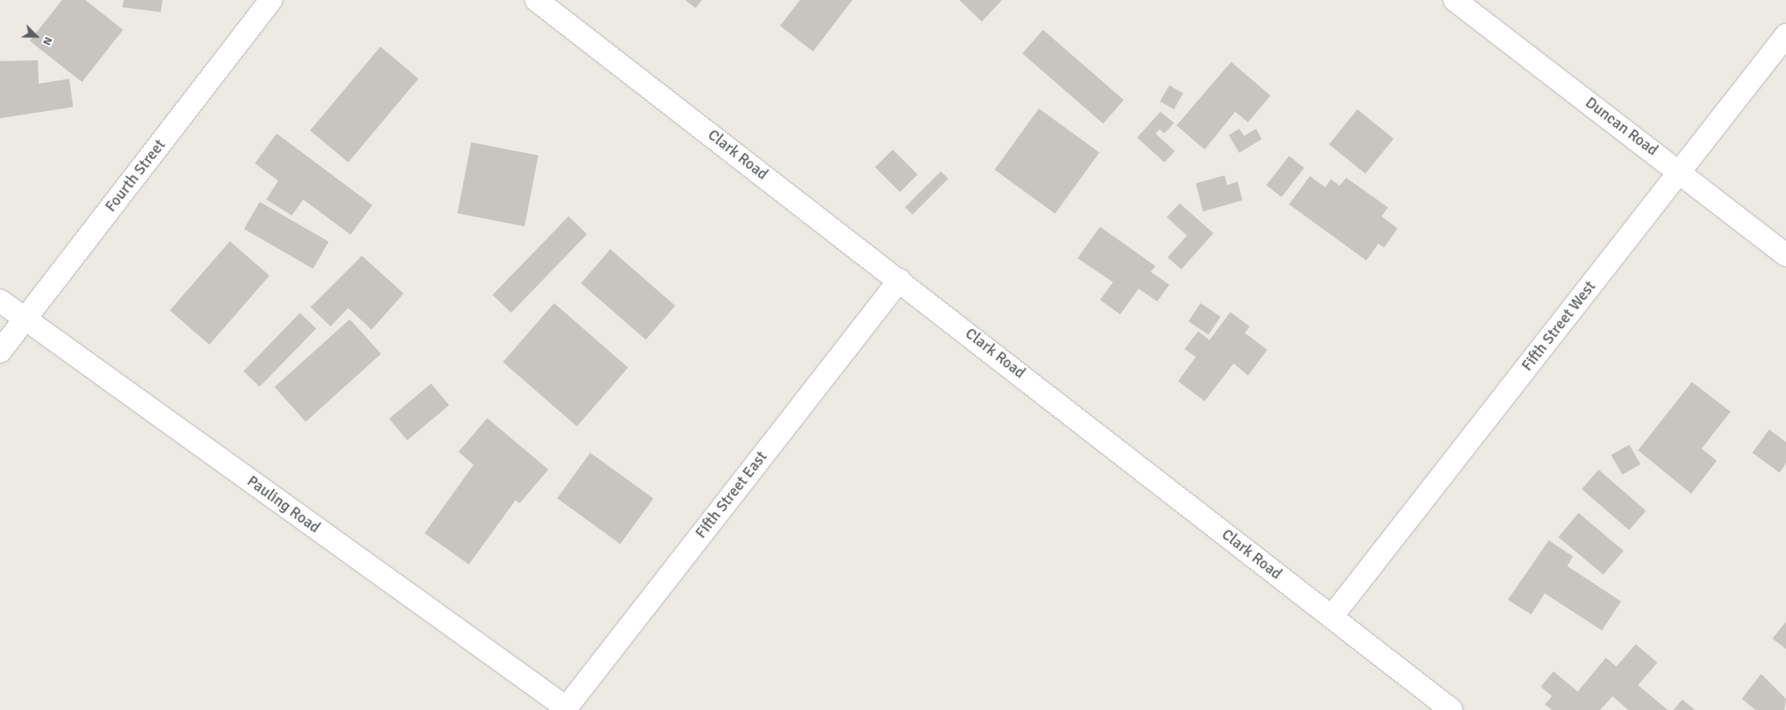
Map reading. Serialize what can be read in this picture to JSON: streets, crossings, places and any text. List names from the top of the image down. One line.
{"streets":{"street":["Duncan Road","Clark Road","Fourth Street","Fifth Street West","Fifth Street East","Pauling Road"]},"crossings":[["Duncan Road","Fifth Street West"],["Clark Road","Fifth Street West"],["Clark Road","Fifth Street East"],["Fourth Street","Pauling Road"],["Fifth Street East","Pauling Road"]],"north":"bottom right"}
